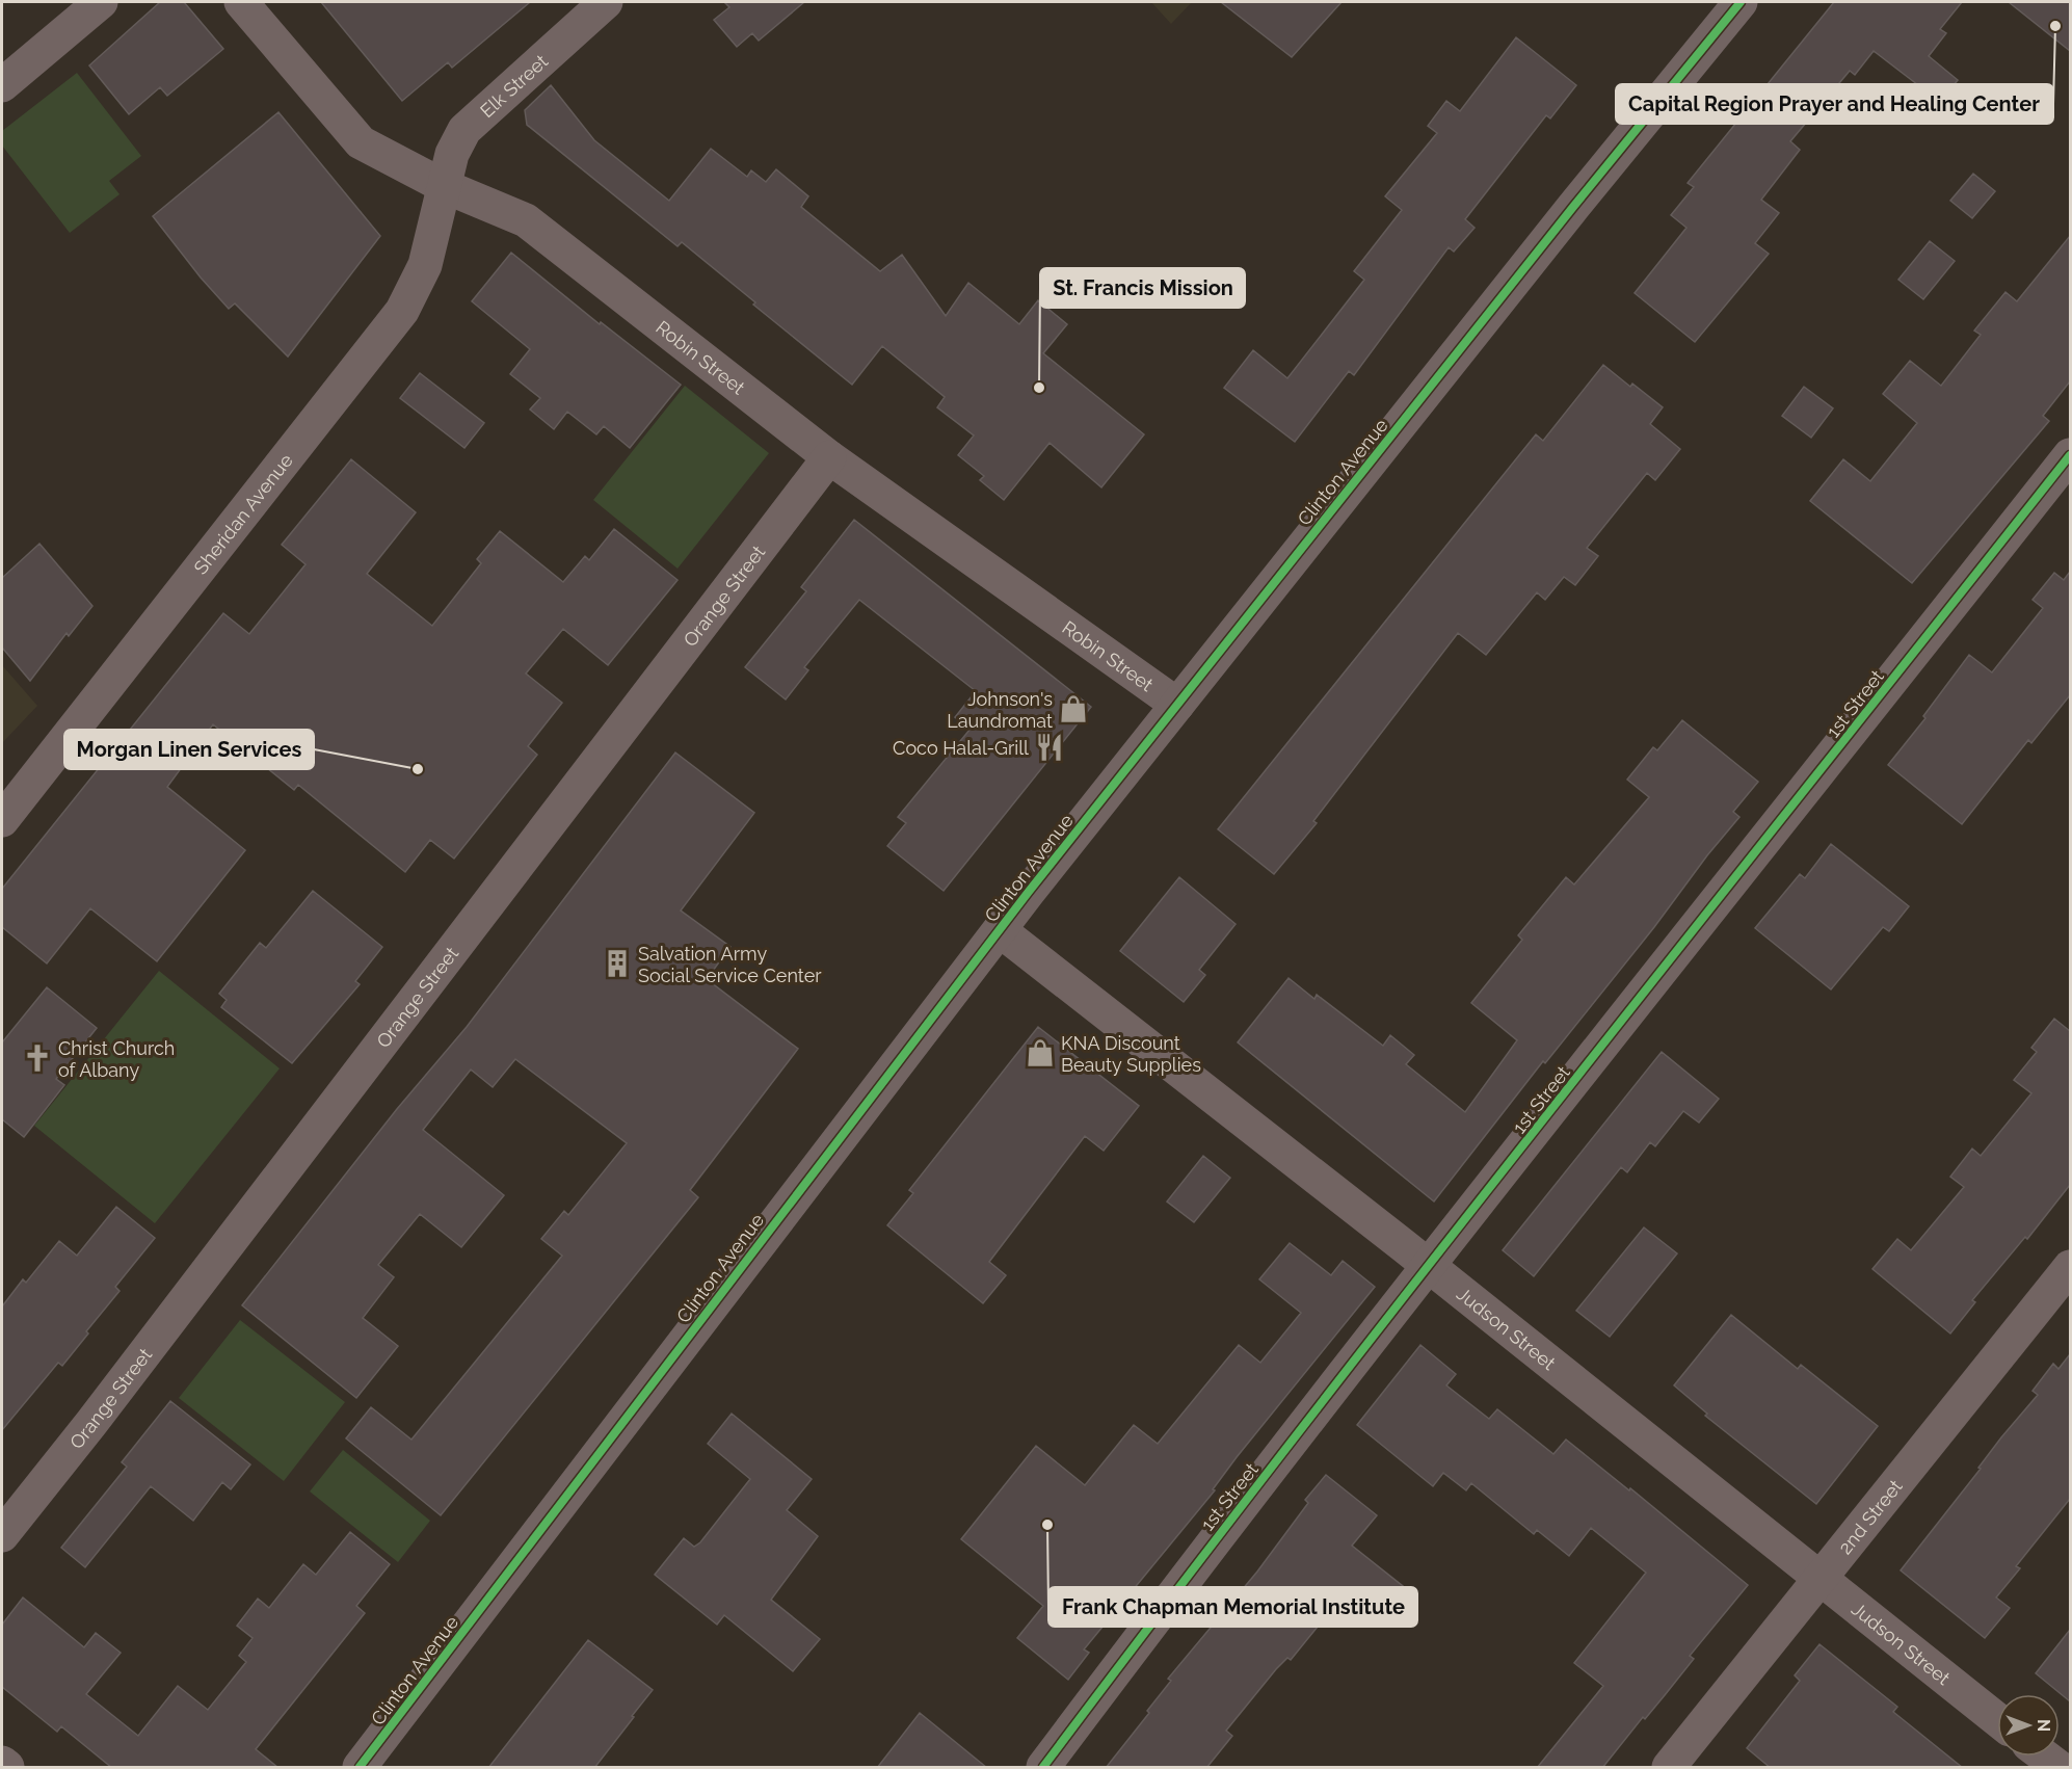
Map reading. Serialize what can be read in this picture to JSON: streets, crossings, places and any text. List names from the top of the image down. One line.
{"streets":{"street":["Elk Street","Robin Street","Clinton Avenue","Sheridan Avenue","Orange Street","1st Street","Judson Street","2nd Street"]},"crossings":[["Elk Street","Robin Street"],["Elk Street","Sheridan Avenue"],["Robin Street","Clinton Avenue"],["Robin Street","Sheridan Avenue"],["Robin Street","Orange Street"],["Clinton Avenue","Judson Street"],["1st Street","Judson Street"],["Judson Street","2nd Street"]],"places":{"other":["Capital Region Prayer and Healing Center","St. Francis Mission","Morgan Linen Services","Frank Chapman Memorial Institute"],"shop":["Johnson's Laundromat","KNA Discount Beauty Supplies"],"restaurant":["Coco Halal-Grill"],"building":["Salvation Army Social Service Center"],"church":["Christ Church of Albany"]},"north":"right"}
